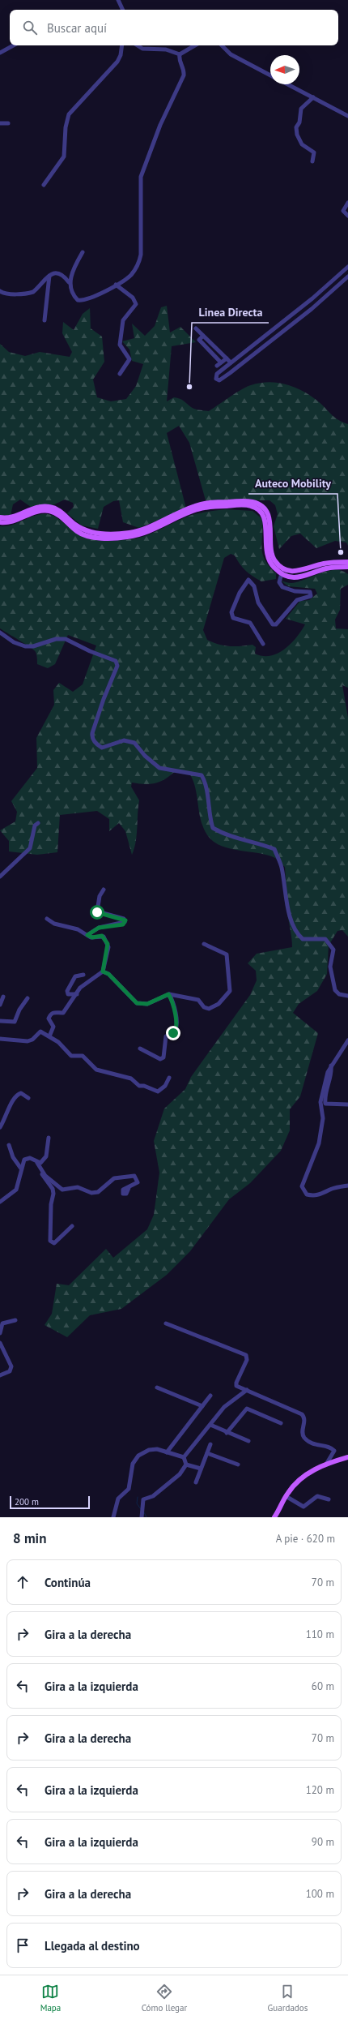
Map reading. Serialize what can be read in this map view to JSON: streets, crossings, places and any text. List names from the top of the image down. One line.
{"places":["Linea Directa","Auteco Mobility"],"scale_bar":"200 m","north":"left","page":{"search":"Buscar aquí","scale":"200 m","heading":["8 min","A pie · 620 m"],"list":[["Continúa","70 m"],["Gira a la derecha","110 m"],["Gira a la izquierda","60 m"],["Gira a la derecha","70 m"],["Gira a la izquierda","120 m"],["Gira a la izquierda","90 m"],["Gira a la derecha","100 m"],"Llegada al destino"],"nav":["Mapa","Cómo llegar","Guardados"]}}
